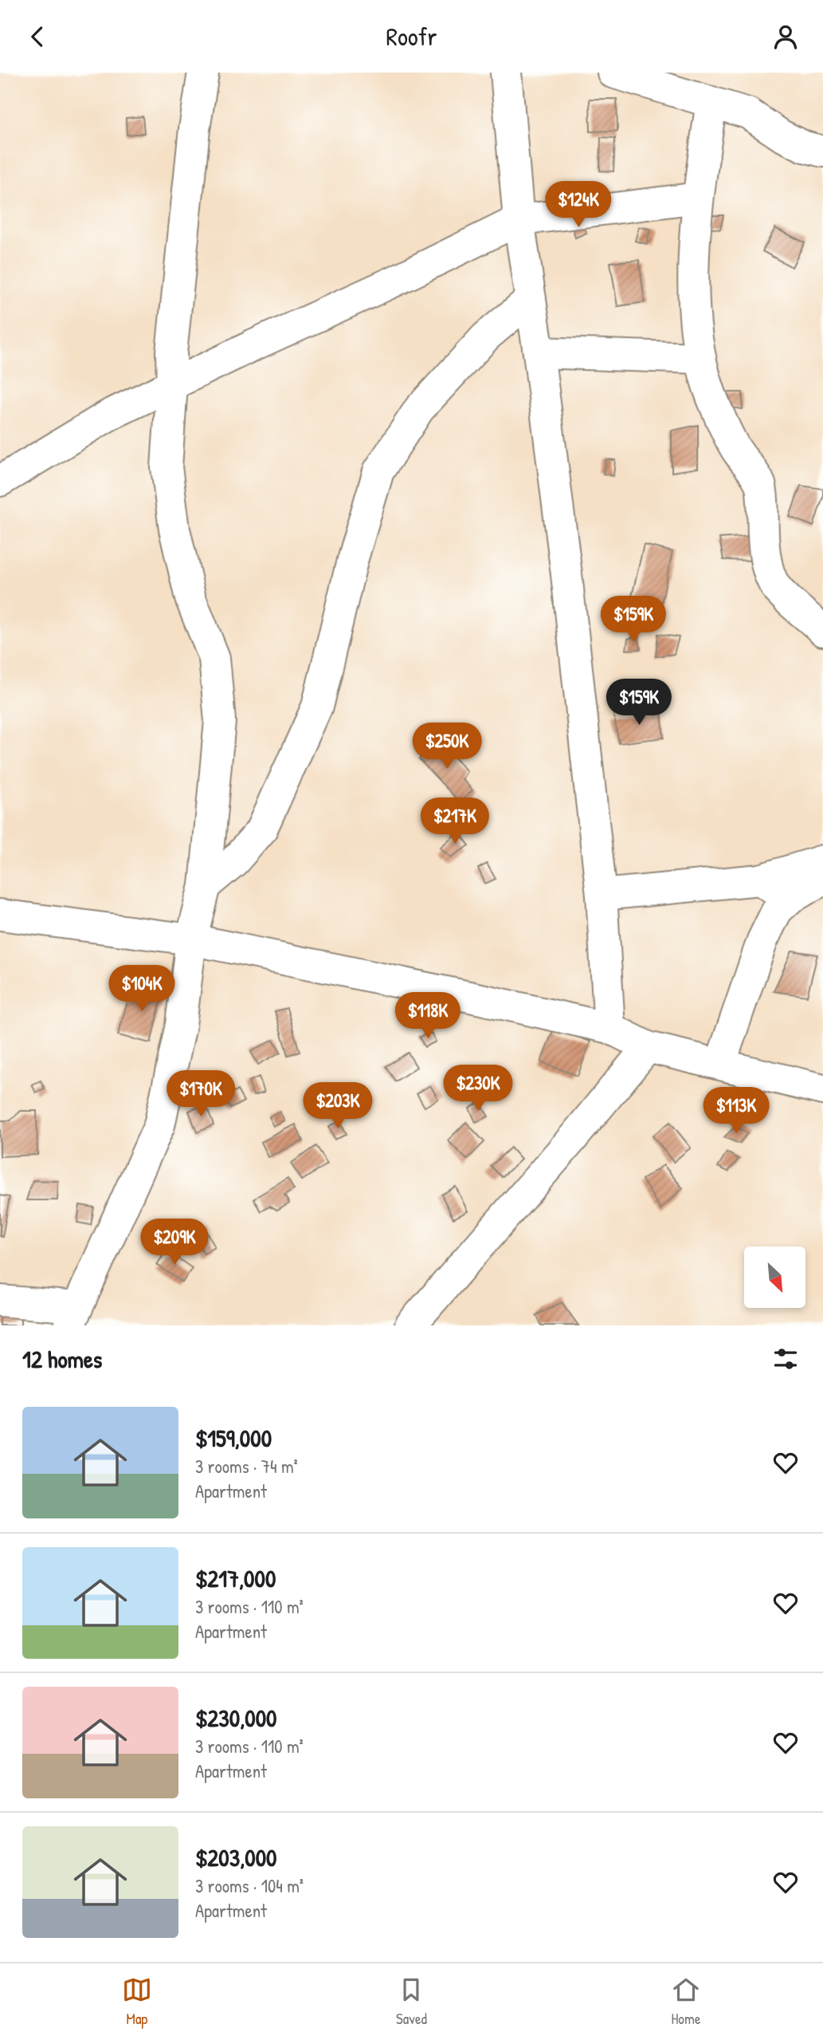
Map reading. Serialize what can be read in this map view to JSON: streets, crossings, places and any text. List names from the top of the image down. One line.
{"north":"bottom right","page":{"header":"Roofr","price":["$124K","$159K","$159K","$250K","$217K","$104K","$118K","$230K","$170K","$203K","$113K","$209K"],"heading":"12 homes","list":[{"name":"$159,000","note":"3 rooms · 74 m² · Apartment"},{"name":"$217,000","note":"3 rooms · 110 m² · Apartment"},{"name":"$230,000","note":"3 rooms · 110 m² · Apartment"},{"name":"$203,000","note":"3 rooms · 104 m² · Apartment"}],"tabs":["Map","Saved","Home"]}}
